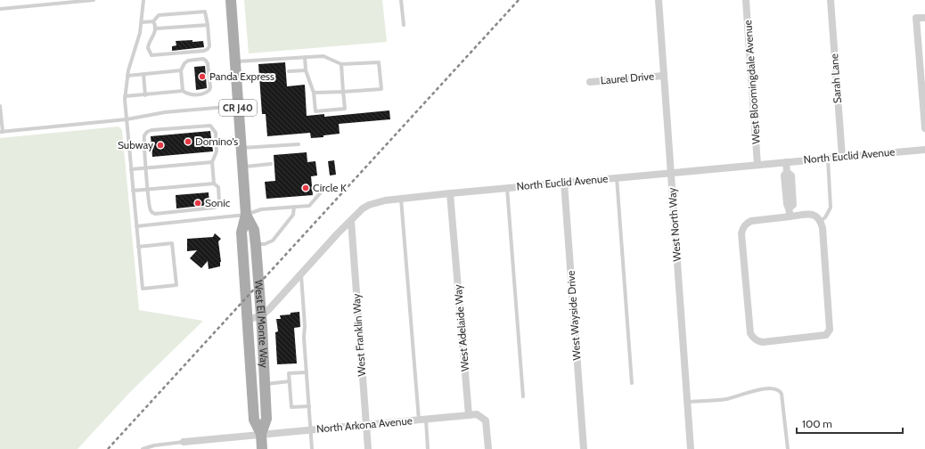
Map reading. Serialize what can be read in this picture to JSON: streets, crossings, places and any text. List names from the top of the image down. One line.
{"streets":{"main road":["CR J40","West El Monte Way"],"street":["Laurel Drive","Sarah Lane","West Bloomingdale Avenue","North Euclid Avenue","West North Way","West Wayside Drive","West Adelaide Way","West Franklin Way","North Arkona Avenue"]},"crossings":[["Laurel Drive","West North Way"],["Sarah Lane","North Euclid Avenue"],["West Bloomingdale Avenue","North Euclid Avenue"],["North Euclid Avenue","West North Way"],["North Euclid Avenue","West Wayside Drive"],["North Euclid Avenue","West El Monte Way"],["North Euclid Avenue","West Adelaide Way"],["North Euclid Avenue","West Franklin Way"],["West El Monte Way","North Arkona Avenue"],["West Adelaide Way","North Arkona Avenue"],["West Franklin Way","North Arkona Avenue"]],"places":["Panda Express","Domino's","Subway","Circle K","Sonic"],"scale_bar":"100 m"}
